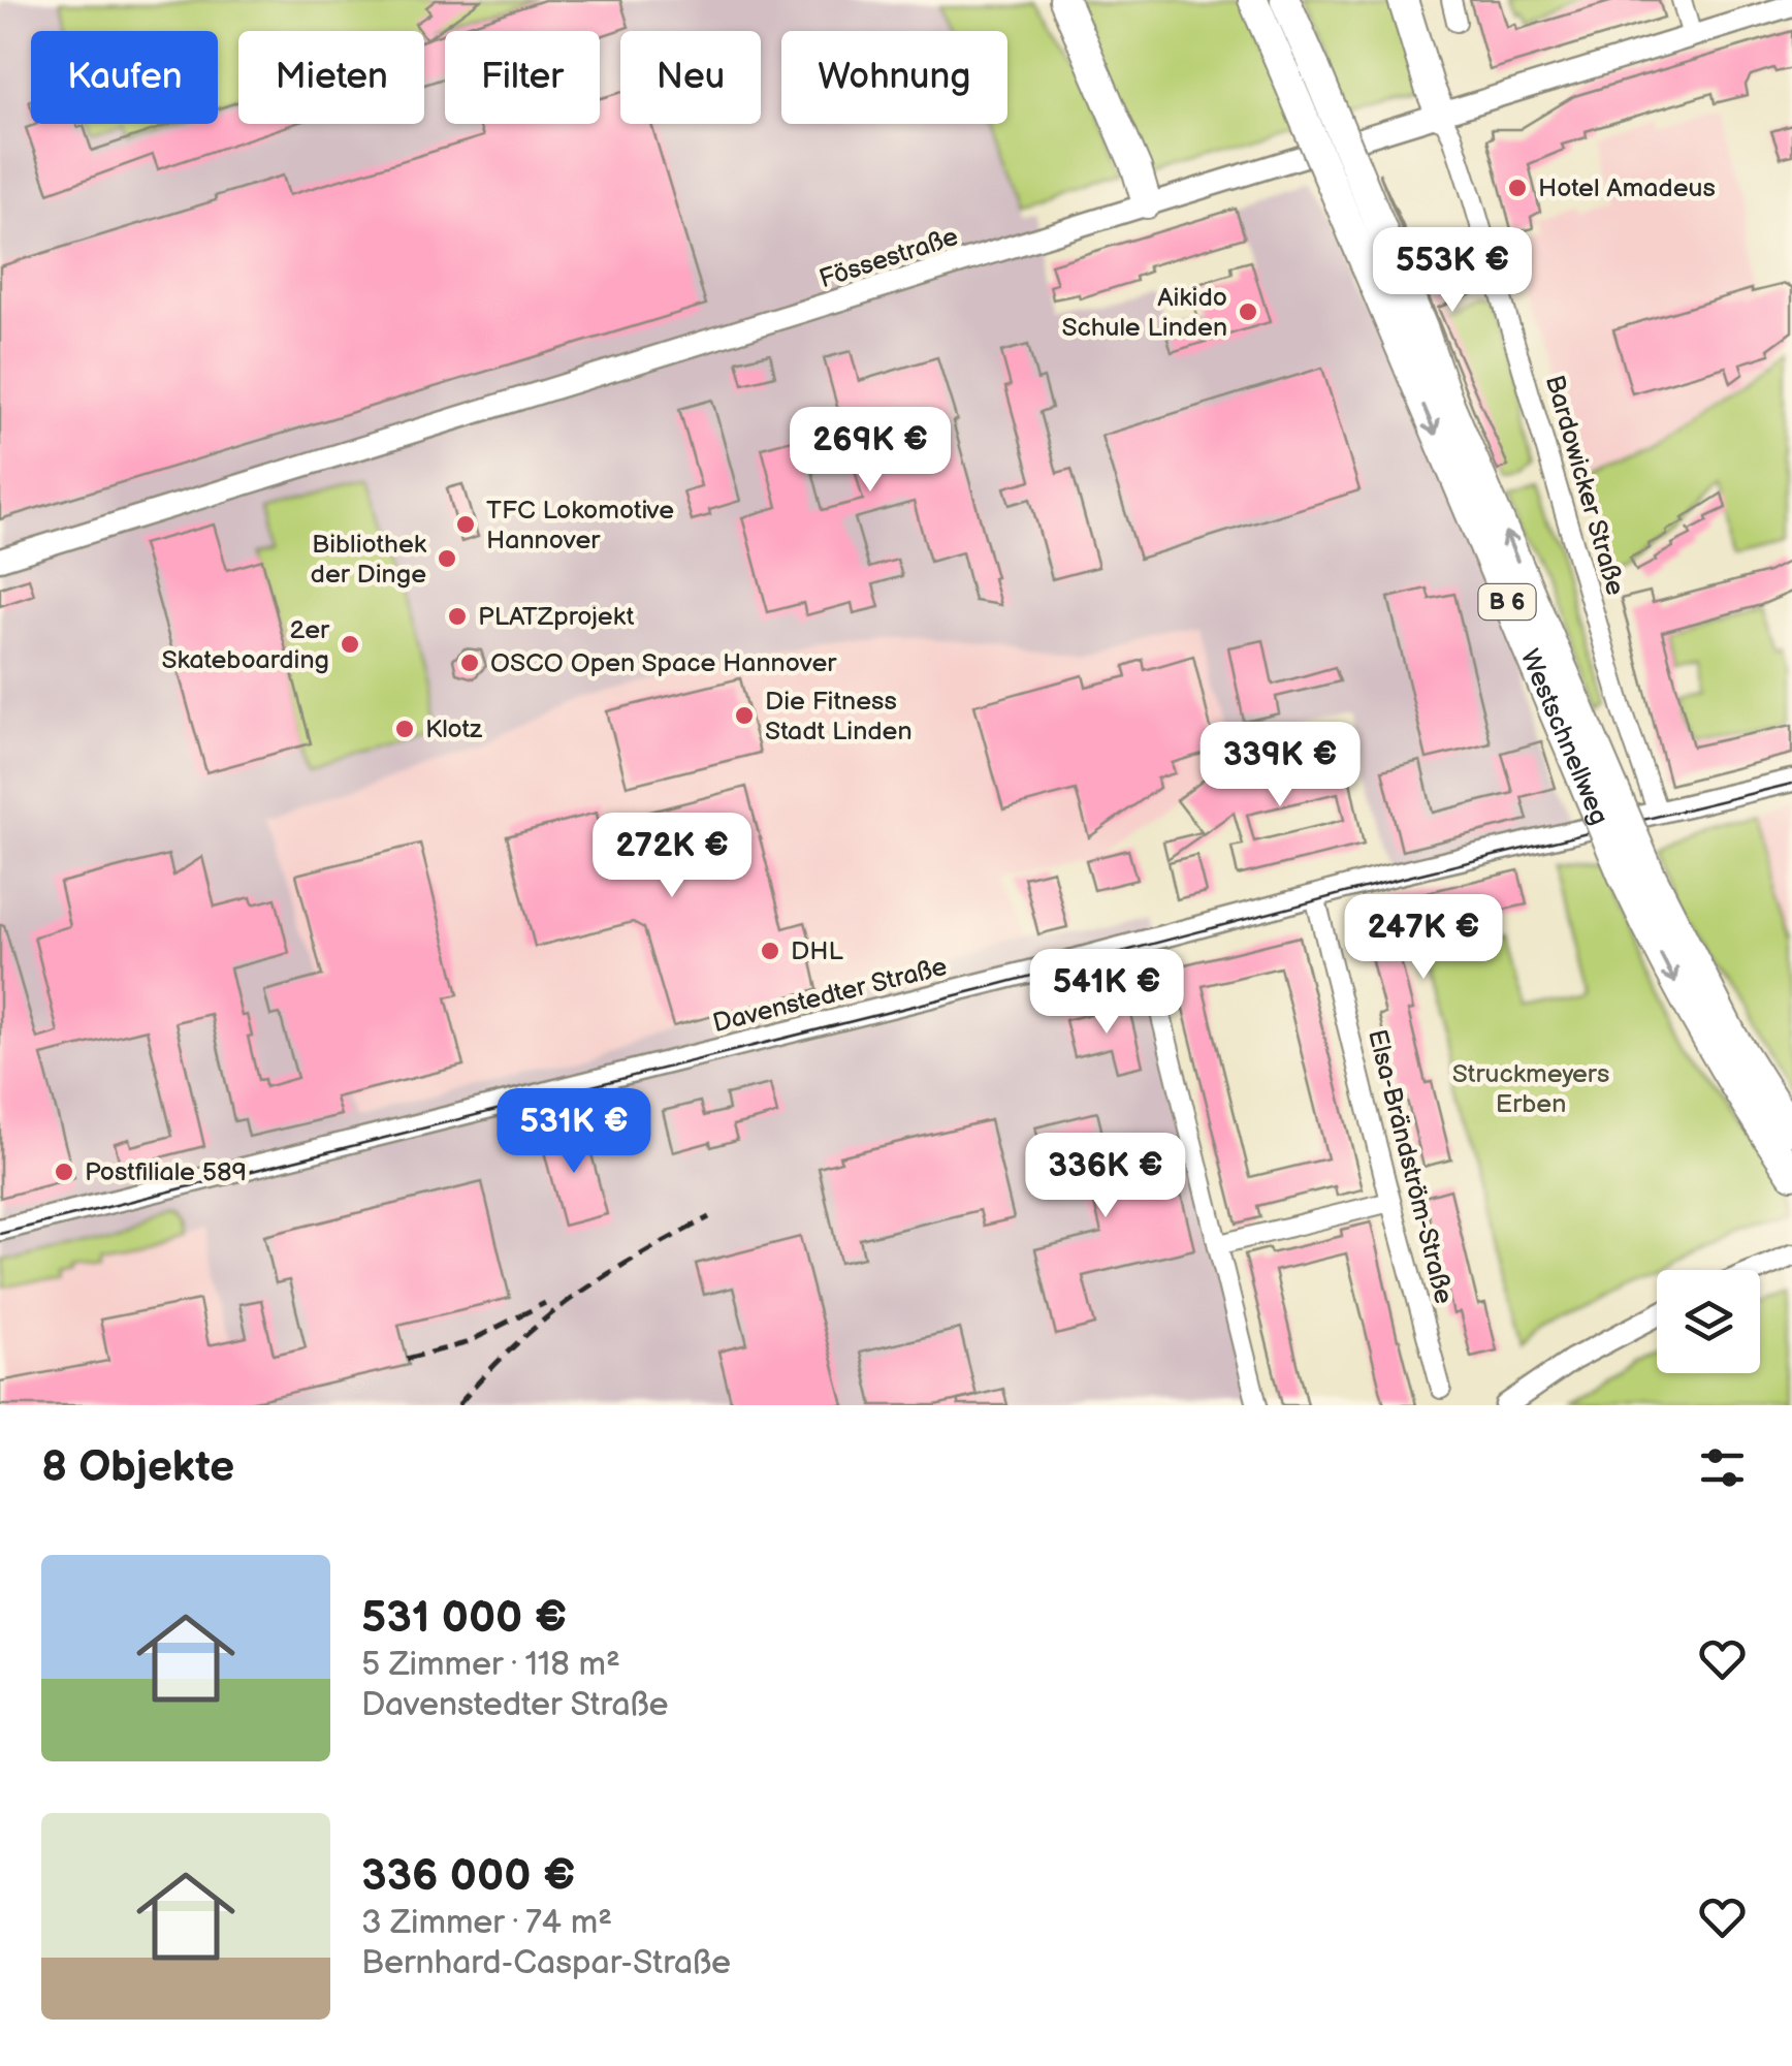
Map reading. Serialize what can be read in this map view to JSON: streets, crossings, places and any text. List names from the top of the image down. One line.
{"streets":{"highway":["B 6","Westschnellweg"],"street":["Fössestraße","Bardowicker Straße","Davenstedter Straße","Elsa-Brändström-Straße"]},"crossings":[["Fössestraße","Bardowicker Straße"],["Bardowicker Straße","Davenstedter Straße"],["Davenstedter Straße","Elsa-Brändström-Straße"]],"parks":["Struckmeyers Erben"],"places":["Hotel Amadeus","Aikido Schule Linden","TFC Lokomotive Hannover","Bibliothek der Dinge","PLATZprojekt","2er Skateboarding","OSCO Open Space Hannover","Die Fitness Stadt Linden","Klotz","DHL","Postfiliale 589"],"page":{"chip":["Kaufen","Mieten","Filter","Neu","Wohnung"],"price":["553K €","269K €","339K €","272K €","247K €","541K €","531K €","336K €"],"heading":"8 Objekte","list":[{"name":"531 000 €","note":"5 Zimmer · 118 m² · Davenstedter Straße"},{"name":"336 000 €","note":"3 Zimmer · 74 m² · Bernhard-Caspar-Straße"}]}}
